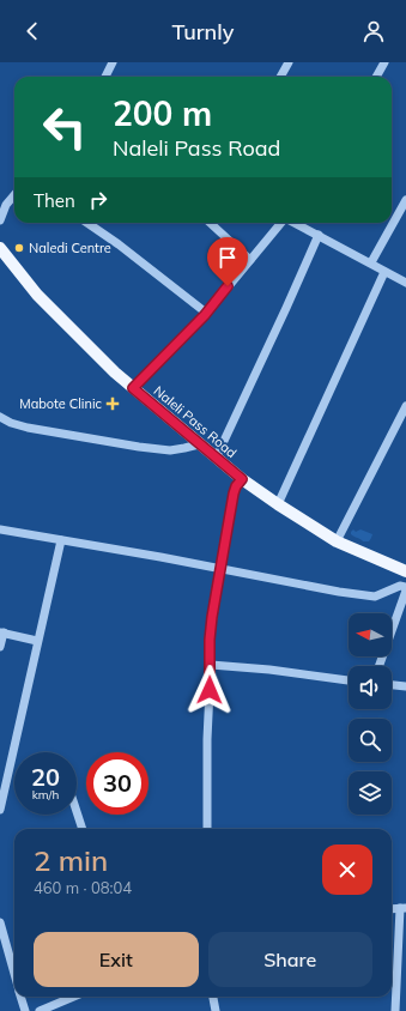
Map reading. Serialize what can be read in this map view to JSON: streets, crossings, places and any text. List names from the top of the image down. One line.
{"streets":{"main road":["Naleli Pass Road"]},"places":{"other":["Naledi Centre"],"health":["Mabote Clinic"]},"north":"left","page":{"header":"Turnly","turn":["200 m","Naleli Pass Road"],"then":"Then","speed":"20 km/h","limit":"30","heading":["2 min","460 m · 08:04"],"buttons":["Exit","Share"]}}
